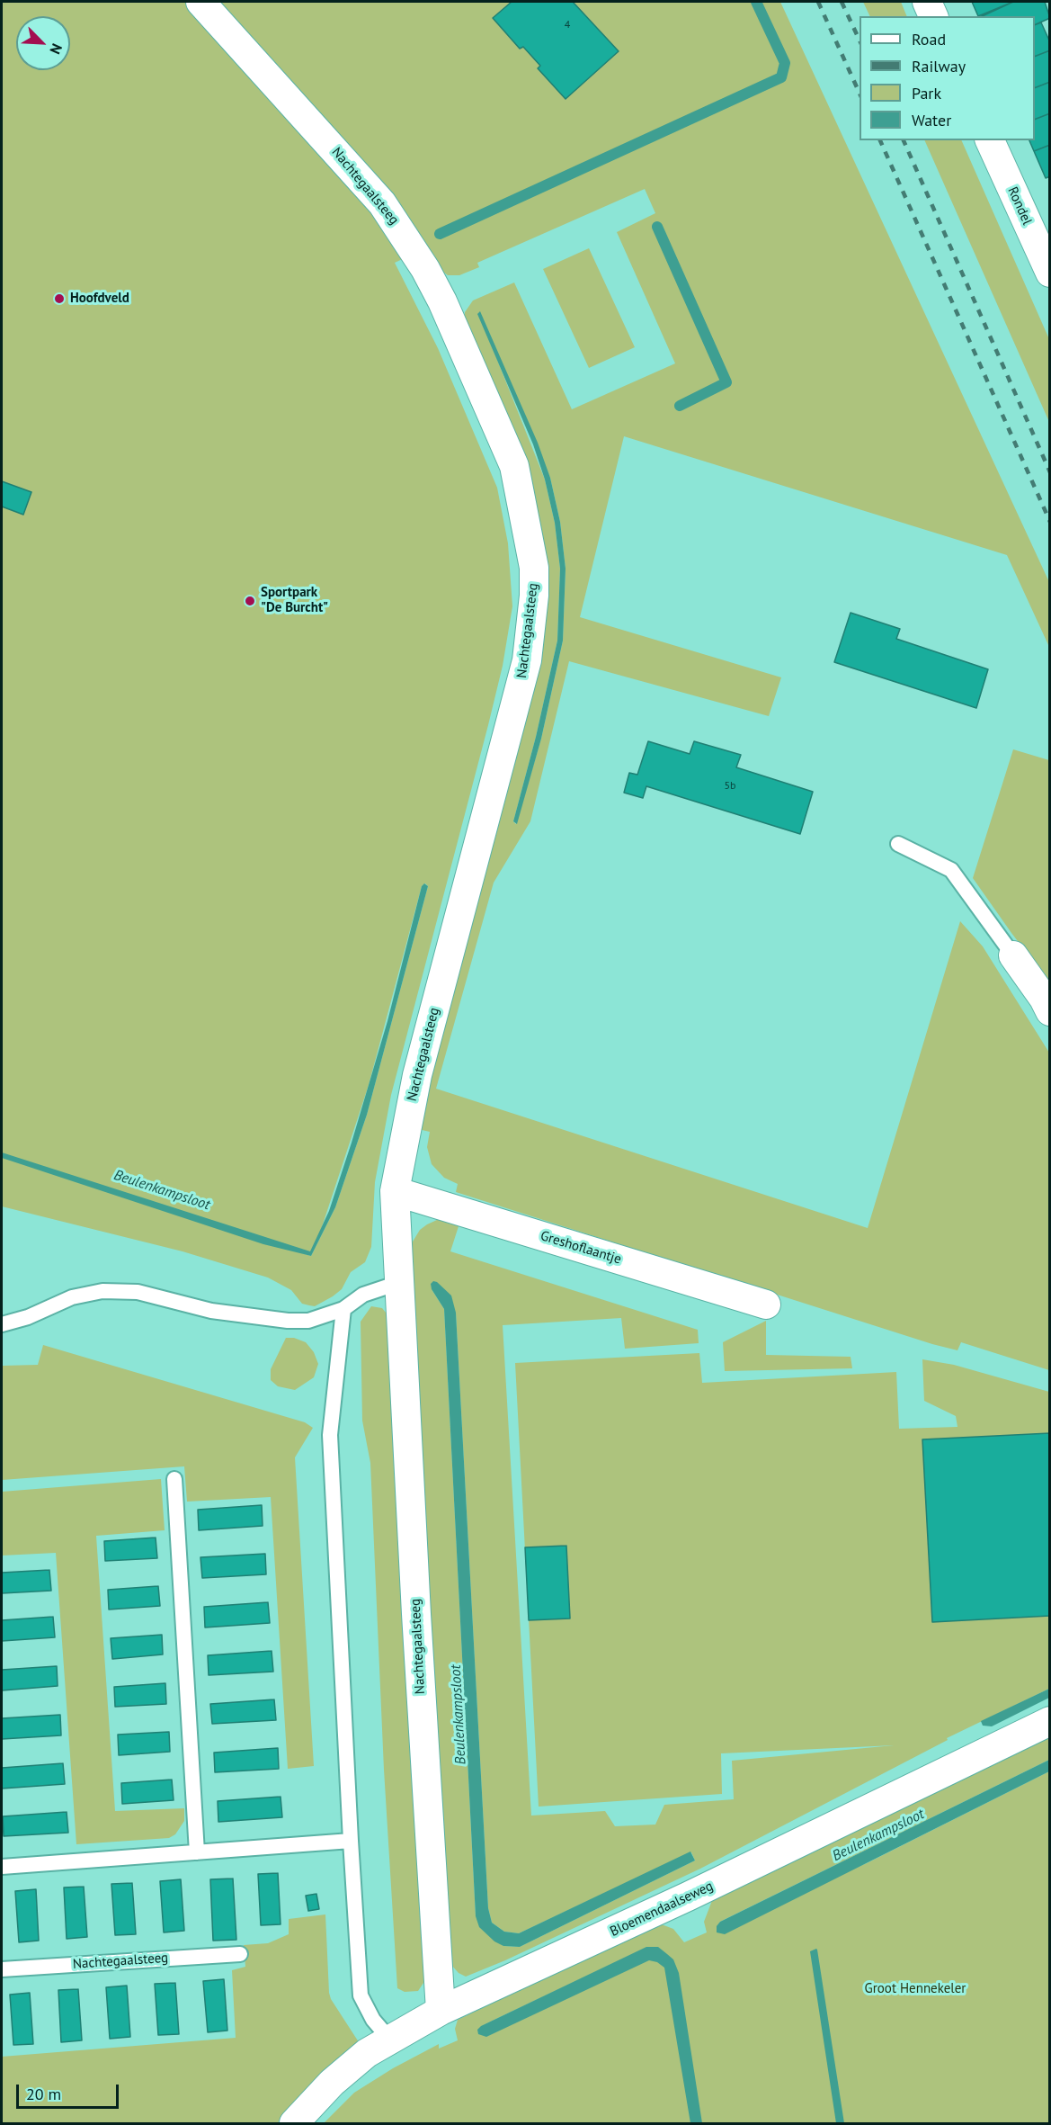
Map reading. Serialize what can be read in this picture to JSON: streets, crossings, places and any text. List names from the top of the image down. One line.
{"streets":{"street":["Nachtegaalsteeg","Rondel","Greshoflaantje","Bloemendaalseweg"]},"crossings":[["Nachtegaalsteeg","Greshoflaantje"],["Nachtegaalsteeg","Bloemendaalseweg"]],"water":["Beulenkampsloot"],"parks":["Groot Hennekeler"],"places":["Hoofdveld","Sportpark \"De Burcht\""],"house_numbers":["4","5b"],"legend":["Road","Railway","Park","Water"],"scale_bar":"20 m","north":"bottom right"}
